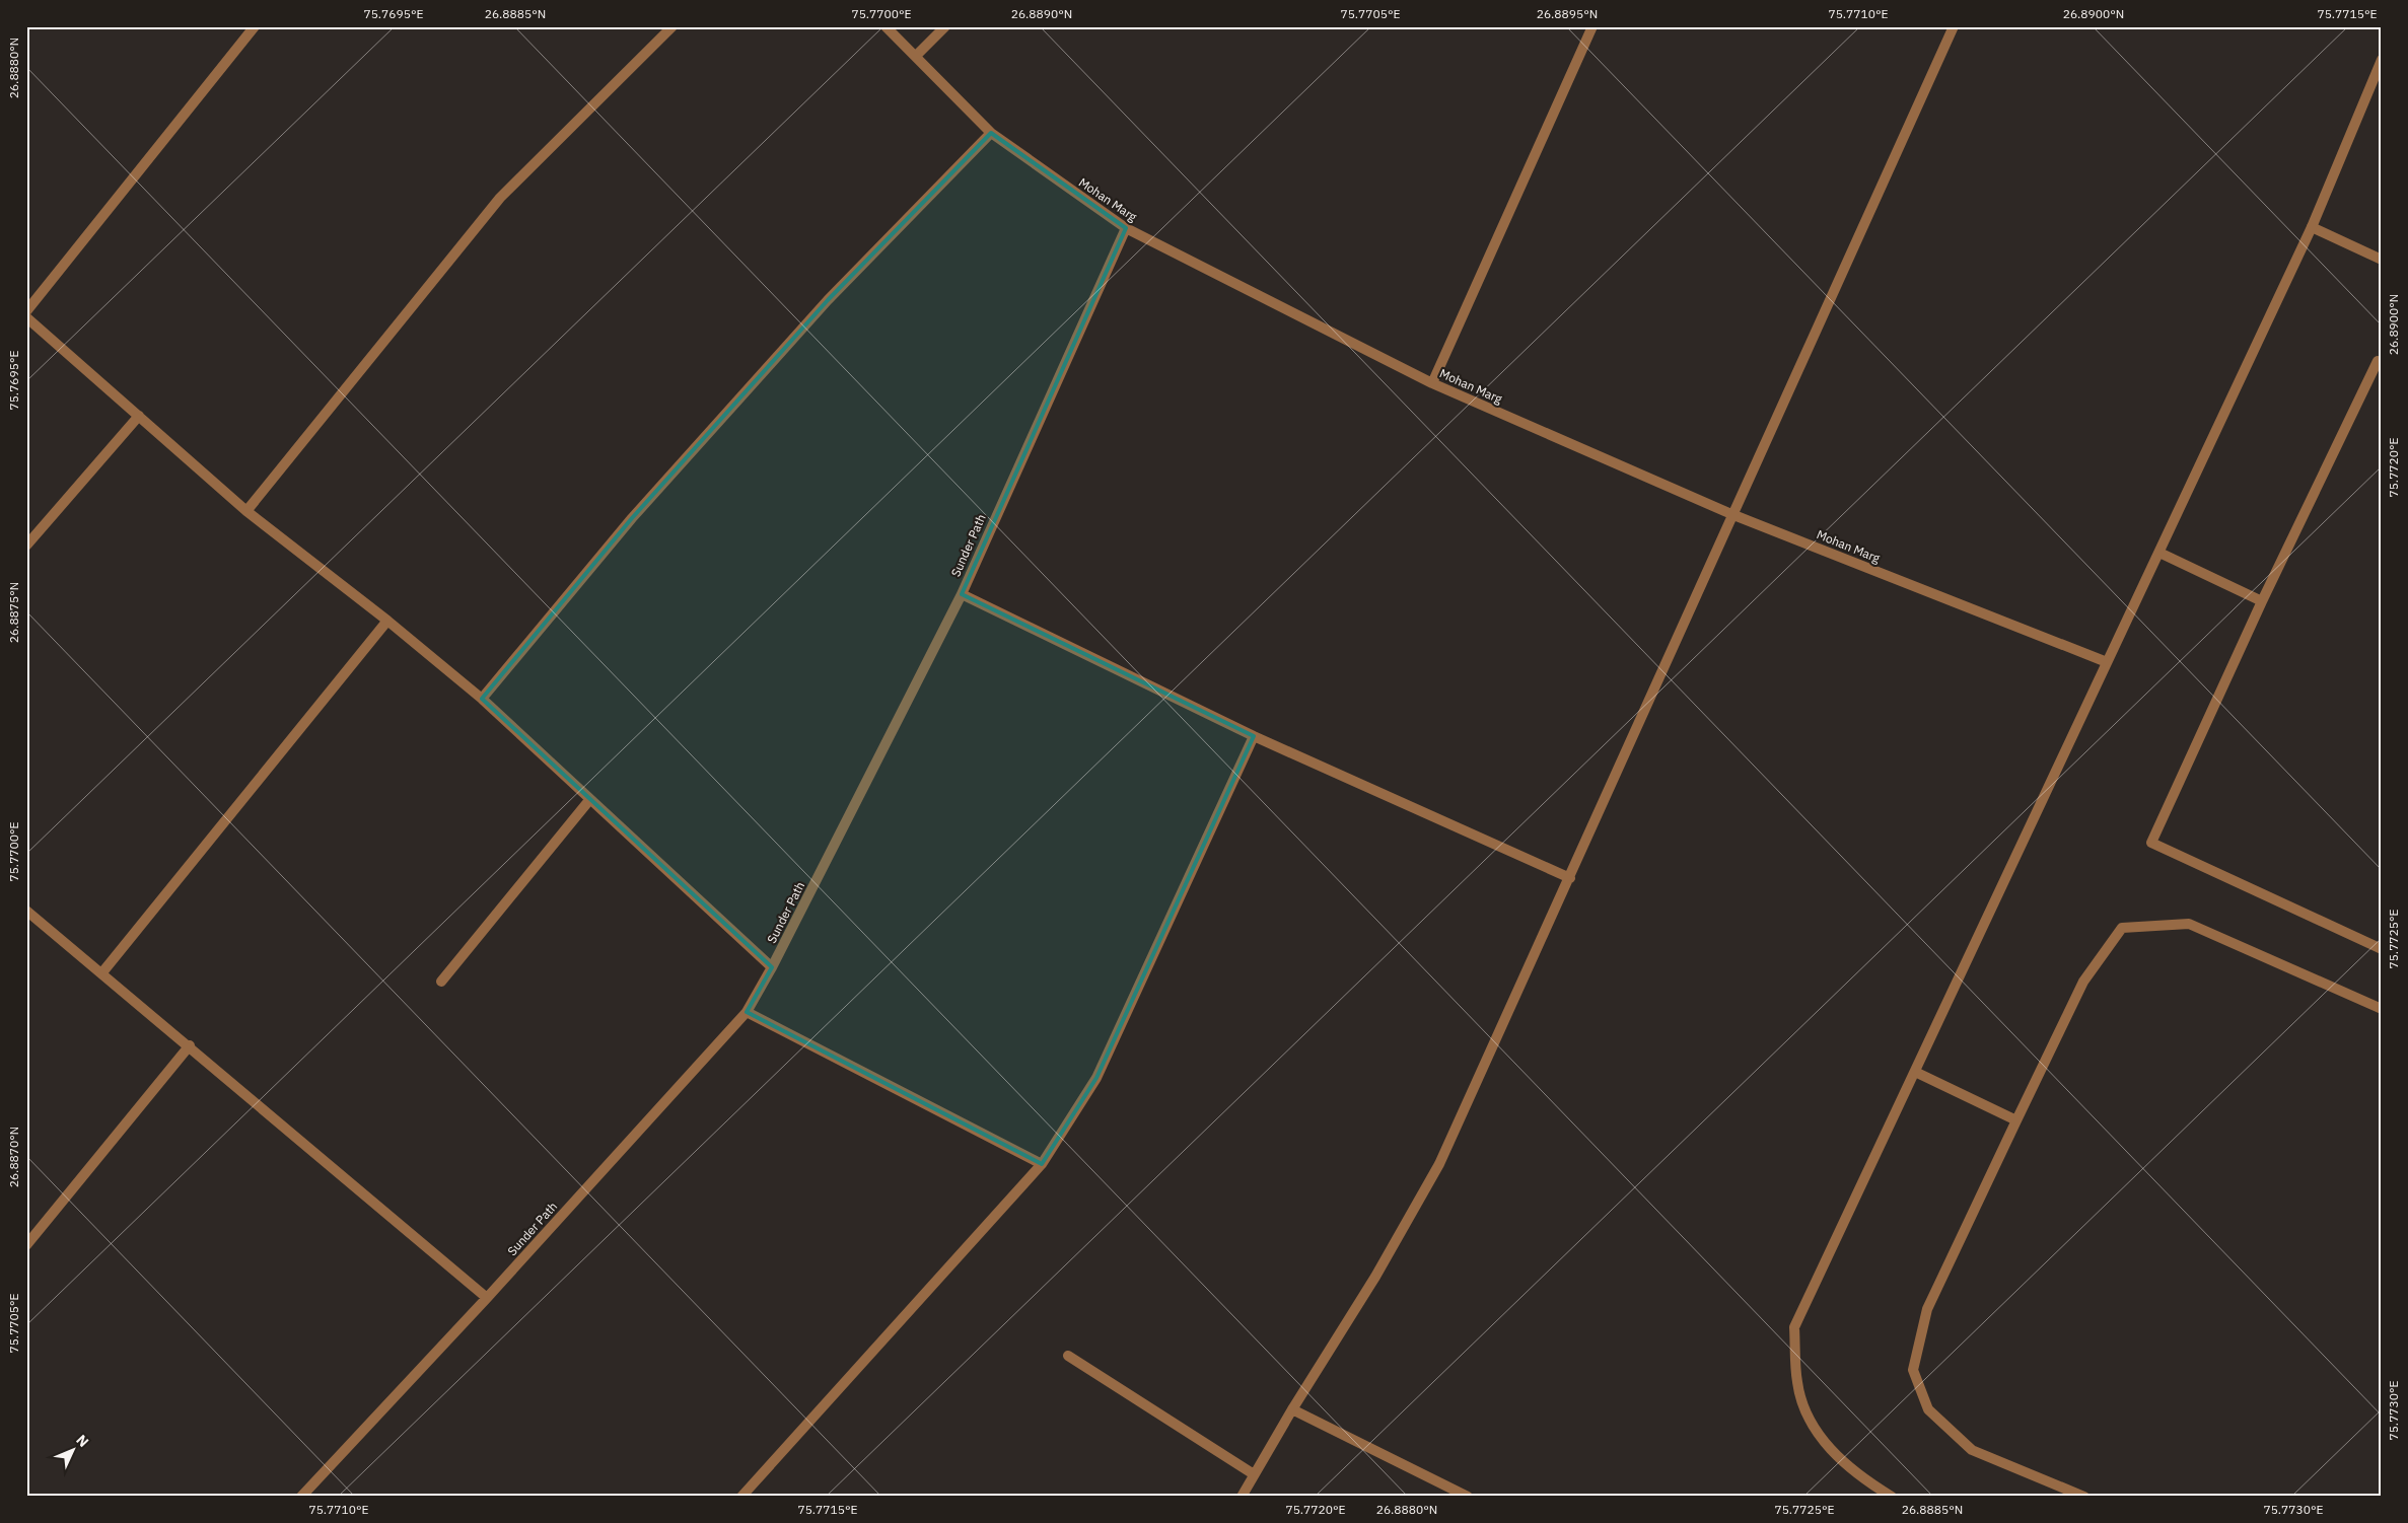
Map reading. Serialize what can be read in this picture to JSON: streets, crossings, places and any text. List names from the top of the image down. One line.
{"streets":{"street":["Mohan Marg","Sunder Path"]},"crossings":[["Mohan Marg","Sunder Path"]],"north":"top right","coordinates":["75.7695°E","26.8885°N","75.7700°E","26.8890°N","75.7705°E","26.8895°N","75.7710°E","26.8900°N","75.7715°E","26.8880°N","75.7720°E","26.8875°N","75.7725°E","26.8870°N","75.7730°E"]}
